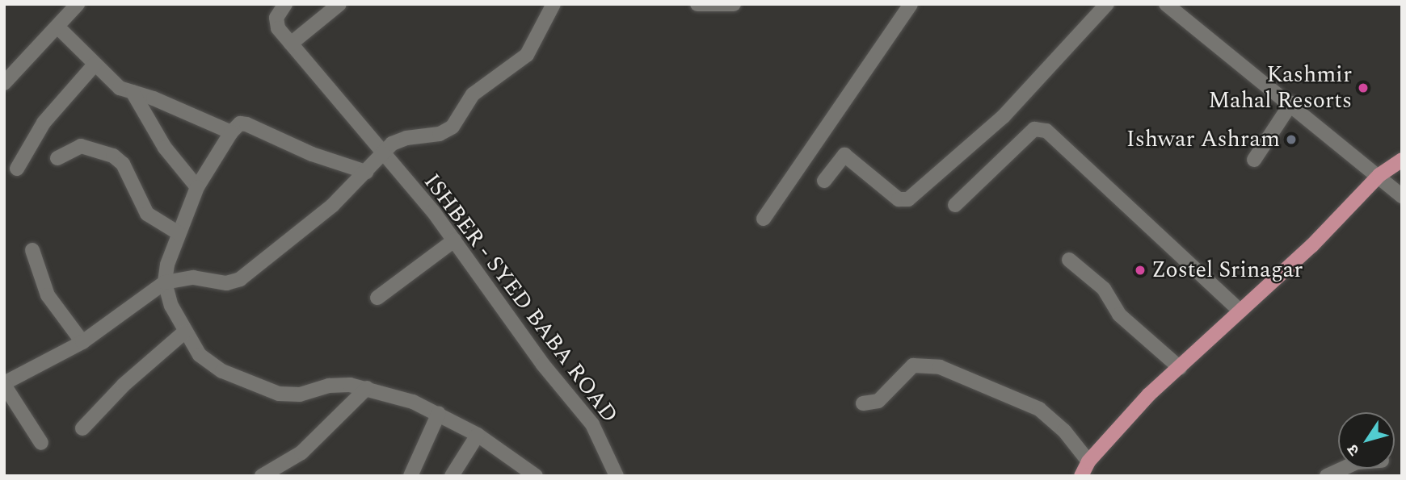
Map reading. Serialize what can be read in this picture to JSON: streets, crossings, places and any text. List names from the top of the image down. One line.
{"streets":{"street":["ISHBER - SYED BABA ROAD"]},"places":["Kashmir Mahal Resorts","Ishwar Ashram","Zostel Srinagar"],"north":"bottom left"}
